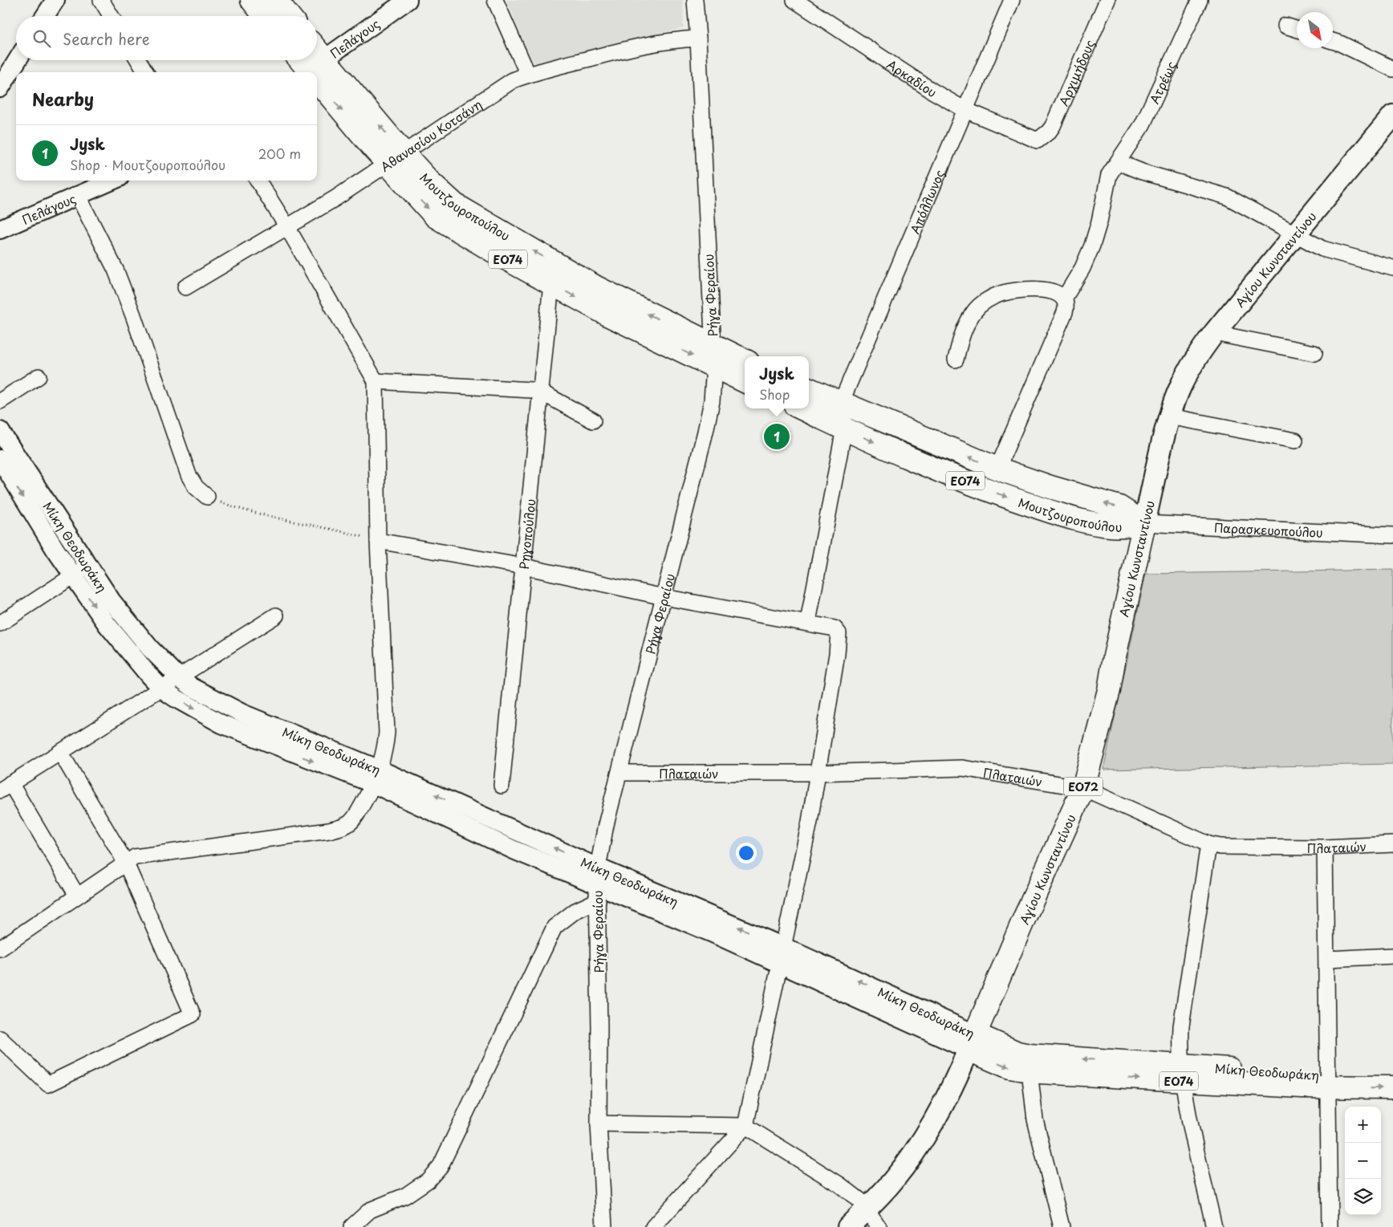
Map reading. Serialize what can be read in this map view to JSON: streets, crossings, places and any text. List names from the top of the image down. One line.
{"streets":{"main road":["Μουτζουροπούλου","ΕΟ74","Αγίου Κωνσταντίνου","Μίκη Θεοδωράκη","ΕΟ72"],"street":["Πελάγους","Αρχιμήδους","Αρκαδίου","Ατρέως","Αθανασίου Κοτσάνη","Απόλλωνος","Ρήγα Φεραίου","Παρασκευοπούλου","Ρηγοπούλου","Πλαταιών"]},"crossings":[["Πελάγους","Μουτζουροπούλου"],["Αρχιμήδους","Αρκαδίου"],["Αρκαδίου","Απόλλωνος"],["Αθανασίου Κοτσάνη","Μουτζουροπούλου"],["Αθανασίου Κοτσάνη","Ρήγα Φεραίου"],["Απόλλωνος","Μουτζουροπούλου"],["Μουτζουροπούλου","Αγίου Κωνσταντίνου"],["Μουτζουροπούλου","Ρήγα Φεραίου"],["Μουτζουροπούλου","Παρασκευοπούλου"],["Μουτζουροπούλου","Ρηγοπούλου"],["Αγίου Κωνσταντίνου","Παρασκευοπούλου"],["Αγίου Κωνσταντίνου","Μίκη Θεοδωράκη"],["Αγίου Κωνσταντίνου","Πλαταιών"],["Αγίου Κωνσταντίνου","ΕΟ72"],["Ρήγα Φεραίου","Μίκη Θεοδωράκη"],["Ρήγα Φεραίου","Πλαταιών"],["Μίκη Θεοδωράκη","ΕΟ72"]],"north":"bottom right","page":{"search":"Search here","heading":"Nearby","list":[{"mark":"1","name":"Jysk","note":"Shop · Μουτζουροπούλου","value":"200 m"}],"popup":["Jysk","Shop"],"pins":"1","map_buttons":["+","−"]}}
